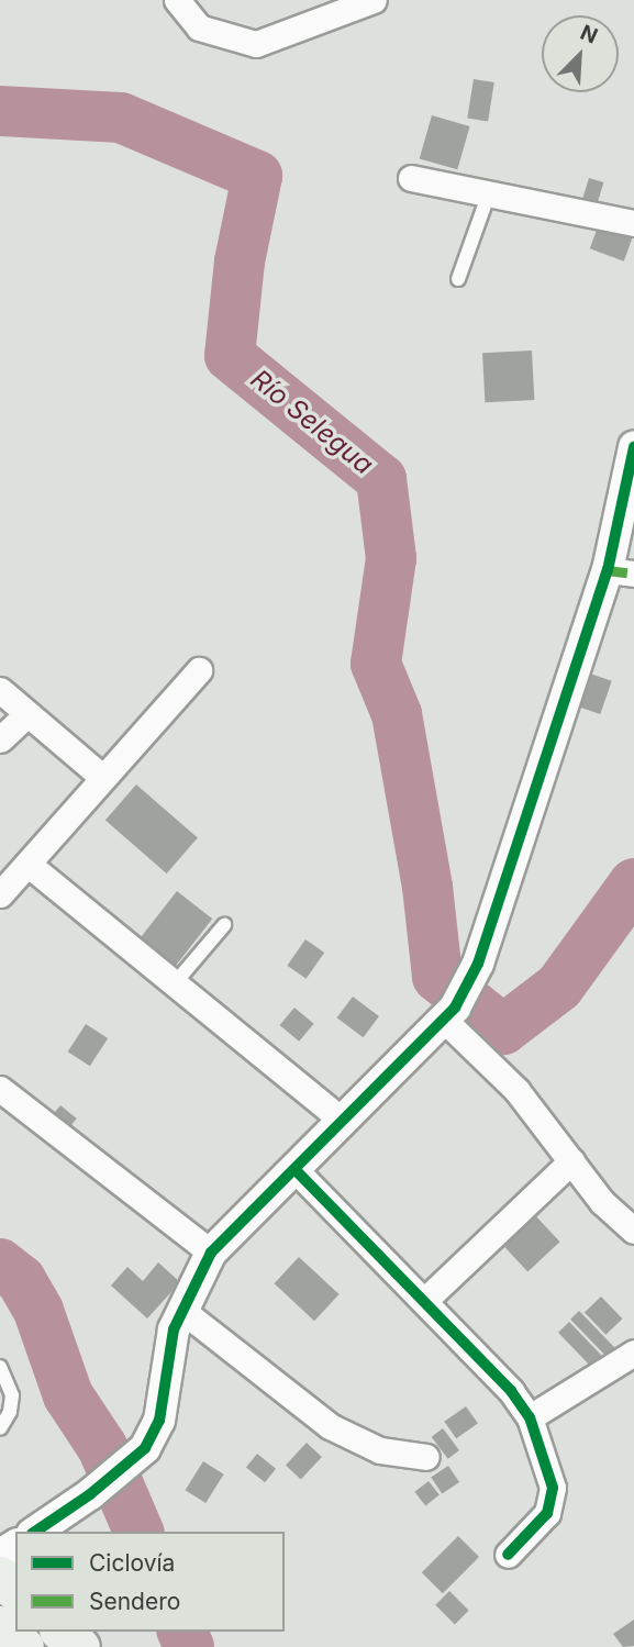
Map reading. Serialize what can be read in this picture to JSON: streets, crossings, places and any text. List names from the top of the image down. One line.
{"water":["Río Selegua"],"legend":["Ciclovía","Sendero"],"north":"top right"}
